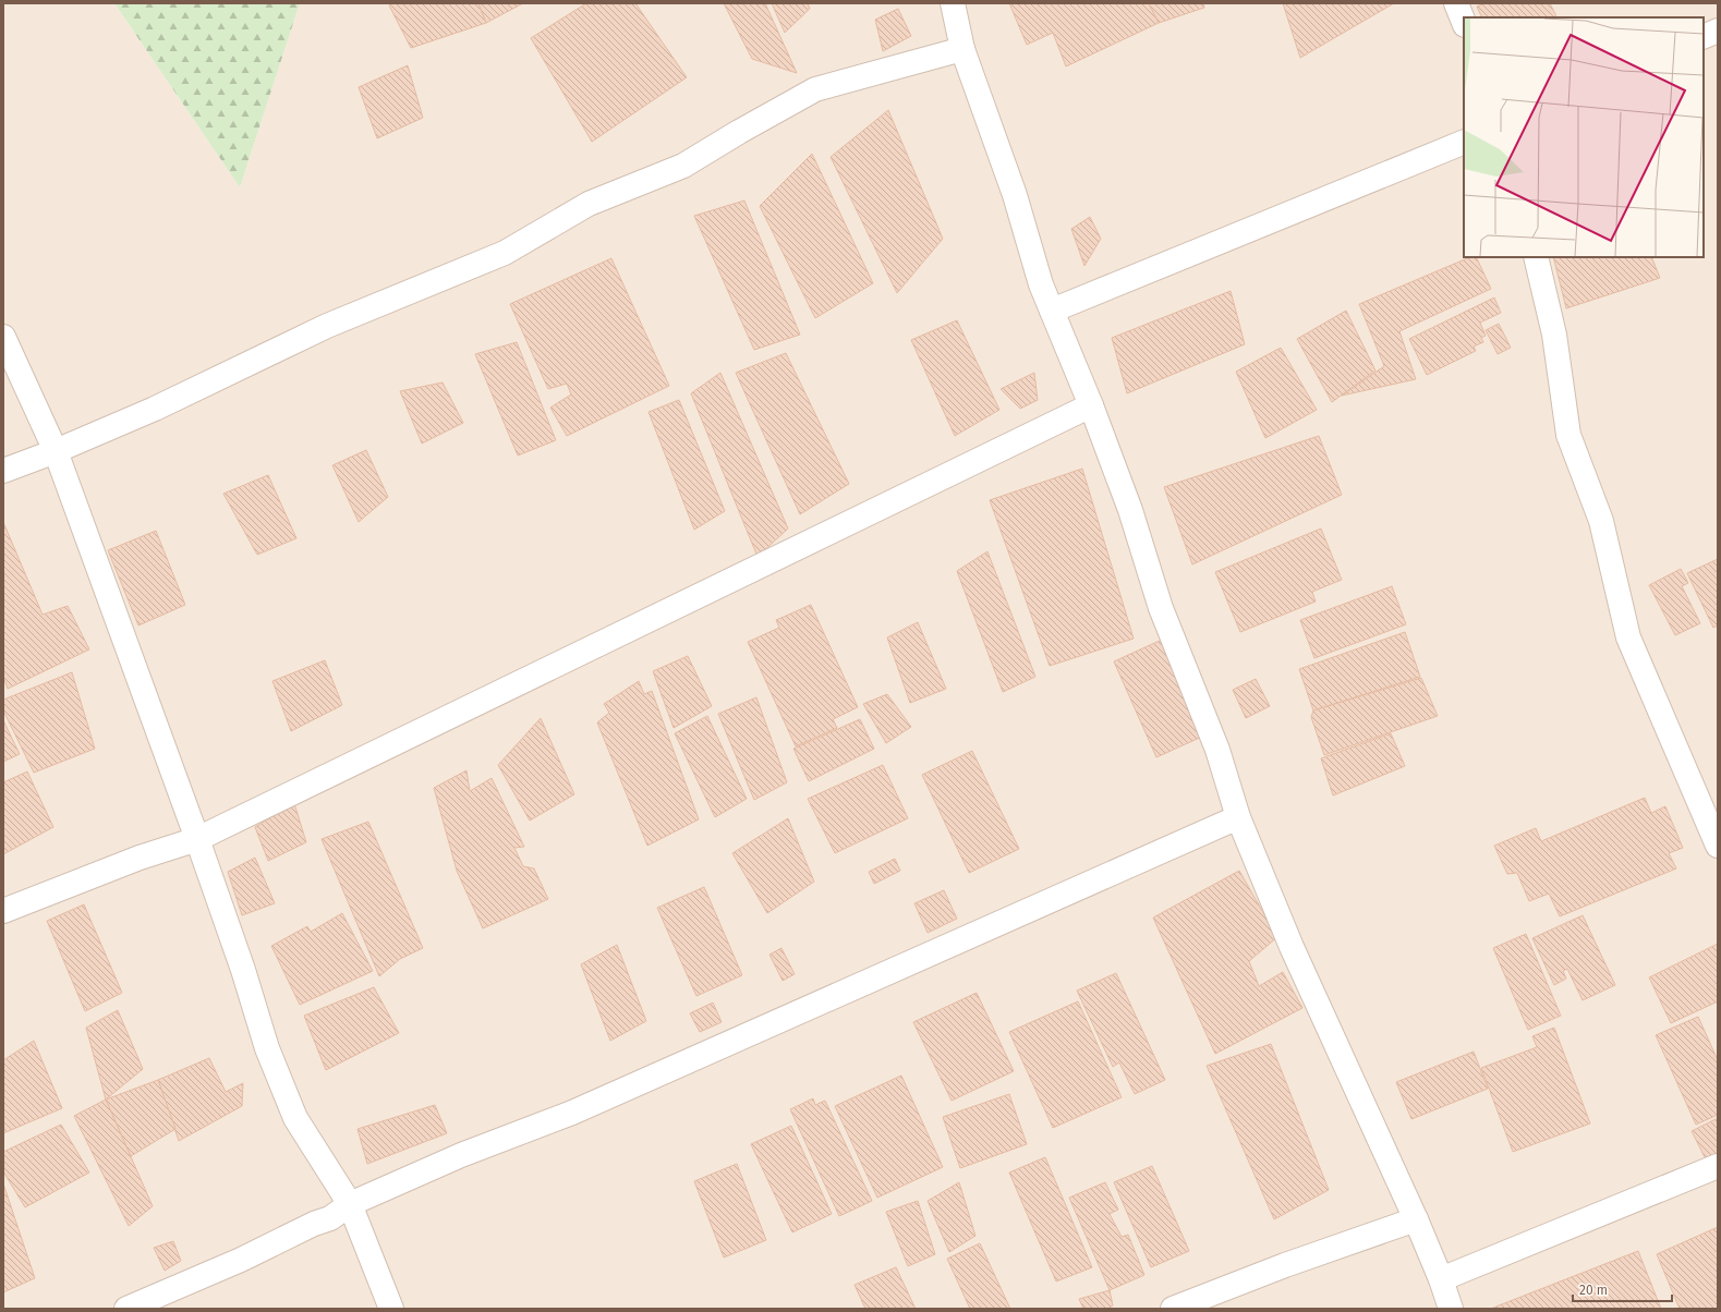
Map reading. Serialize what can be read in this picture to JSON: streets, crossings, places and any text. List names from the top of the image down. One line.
{"scale_bar":"20 m"}
